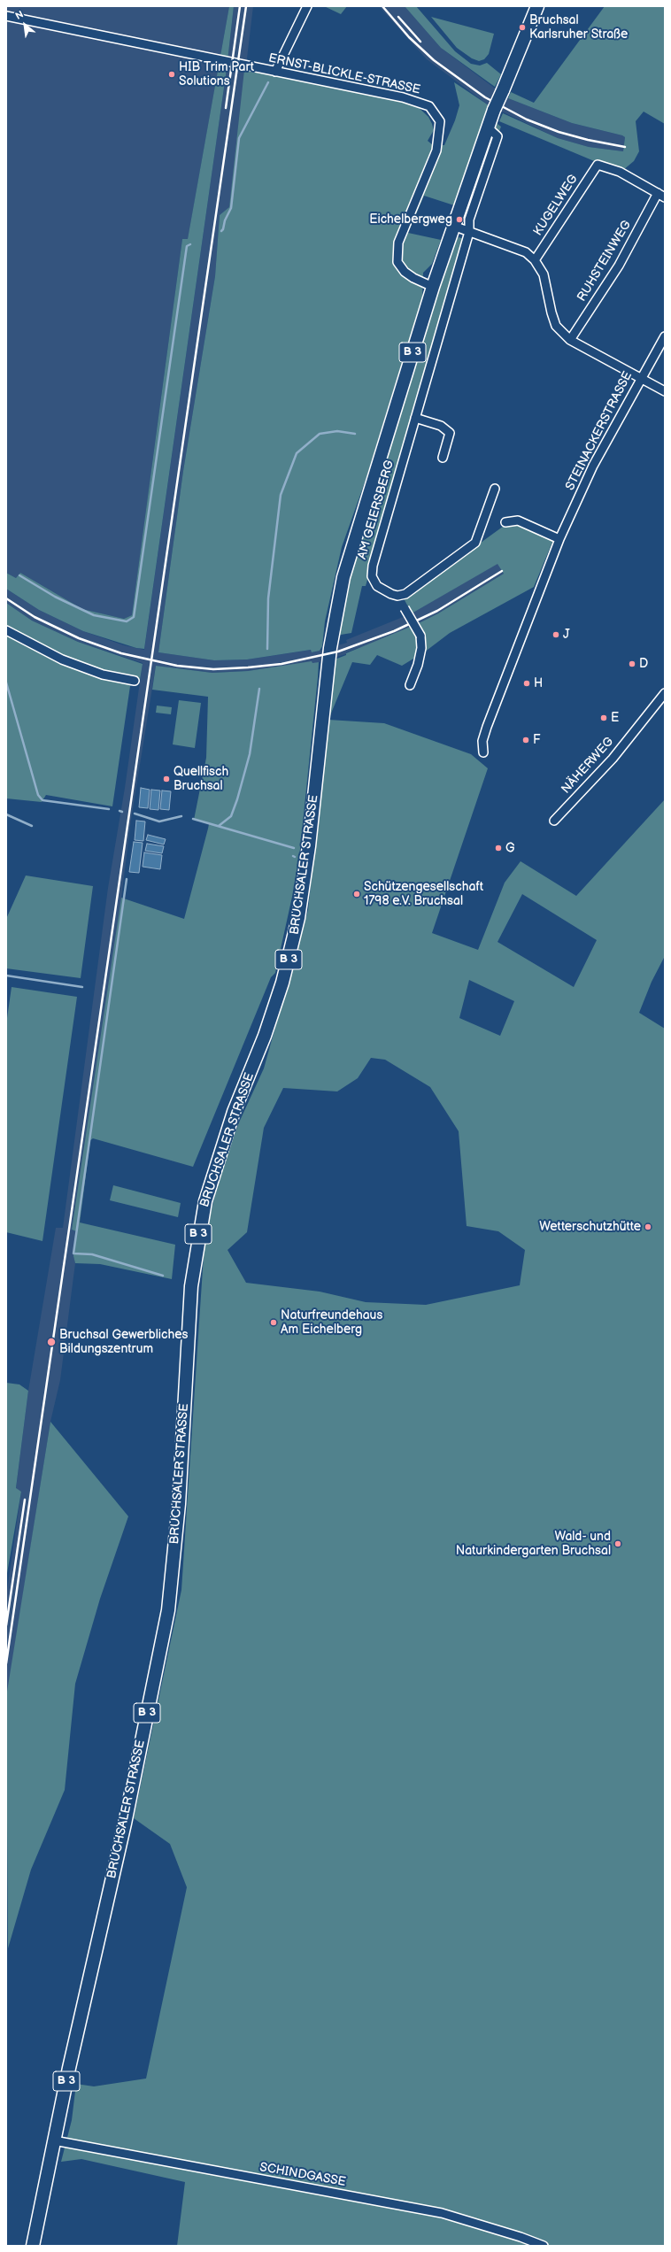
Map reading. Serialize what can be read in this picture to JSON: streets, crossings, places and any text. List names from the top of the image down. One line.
{"streets":{"main road":["B 3","BRUCHSALER STRASSE"],"street":["ERNST-BLICKLE-STRASSE","KUGELWEG","RUHSTEINWEG","STEINACKERSTRASSE","AM GEIERSBERG","NÄHERWEG","SCHINDGASSE"]},"crossings":[["ERNST-BLICKLE-STRASSE","B 3"],["ERNST-BLICKLE-STRASSE","BRUCHSALER STRASSE"],["KUGELWEG","RUHSTEINWEG"],["B 3","AM GEIERSBERG"],["B 3","BRUCHSALER STRASSE"],["BRUCHSALER STRASSE","SCHINDGASSE"]],"places":["Bruchsal Karlsruher Straße","HIB Trim Part Solutions","Eichelbergweg","J","D","H","E","F","Quellfisch Bruchsal","G","Schützengesellschaft 1798 e.V. Bruchsal","Wetterschutzhütte","Naturfreundehaus Am Eichelberg","Bruchsal Gewerbliches Bildungszentrum","Wald- und Naturkindergarten Bruchsal"],"north":"top left"}
